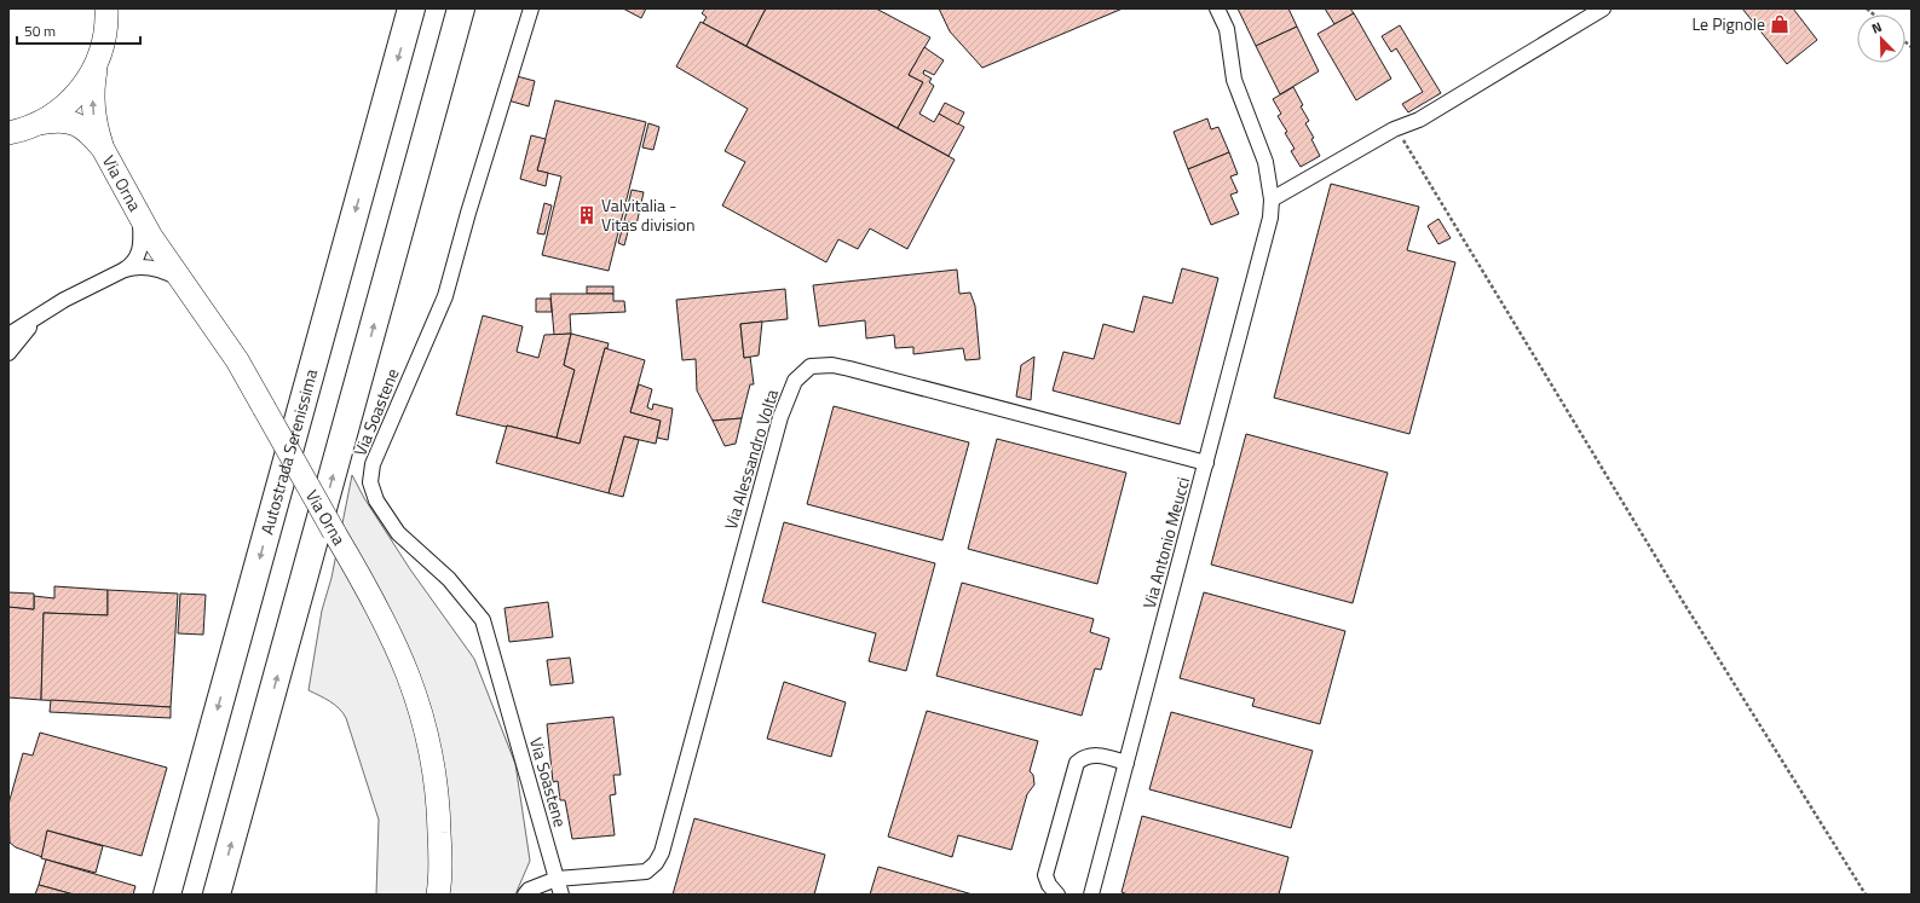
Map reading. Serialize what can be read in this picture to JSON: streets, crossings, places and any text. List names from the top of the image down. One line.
{"streets":{"highway":["Autostrada Serenissima"],"main road":["Via Orna"],"street":["Via Soastene","Via Alessandro Volta","Via Antonio Meucci"]},"crossings":[["Via Soastene","Via Alessandro Volta"],["Via Alessandro Volta","Via Antonio Meucci"]],"places":{"shop":["Le Pignole"],"building":["Valvitalia - Vitas division"]},"scale_bar":"50 m","north":"top left"}
